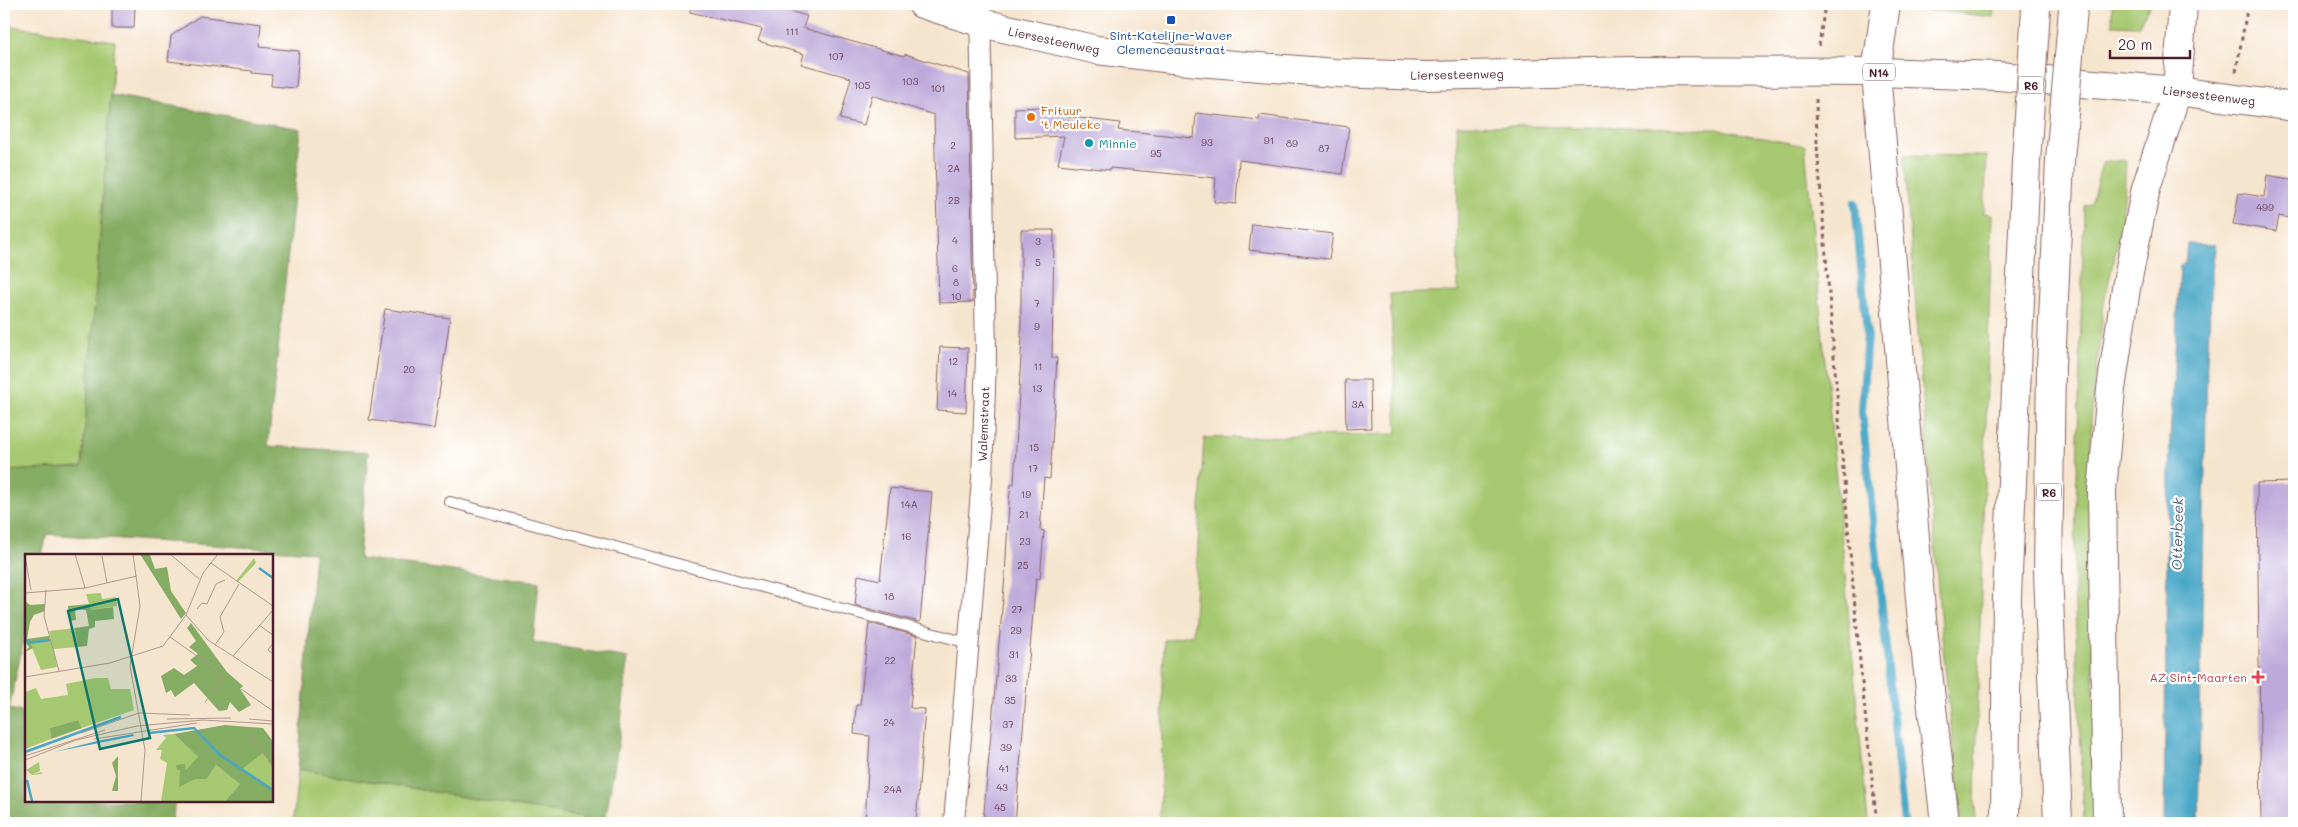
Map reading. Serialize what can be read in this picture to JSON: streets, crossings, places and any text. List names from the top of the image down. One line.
{"streets":{"main road":["Liersesteenweg","N14","R6"],"street":["Walemstraat"]},"crossings":[["Liersesteenweg","Walemstraat"]],"water":["Otterbeek"],"places":{"transit":["Sint-Katelijne-Waver Clemenceaustraat"],"other":["Frituur 't Meuleke","Minnie"],"health":["AZ Sint-Maarten"]},"house_numbers":["111","107","103","105","101","91","93","89","2","87","95","2A","2B","499","4","3","5","6","8","10","7","9","12","11","20","13","14","3A","15","17","19","14A","21","16","23","25","18","27","29","31","22","33","35","24","37","39","41","43","24A","45"],"scale_bar":"20 m"}
